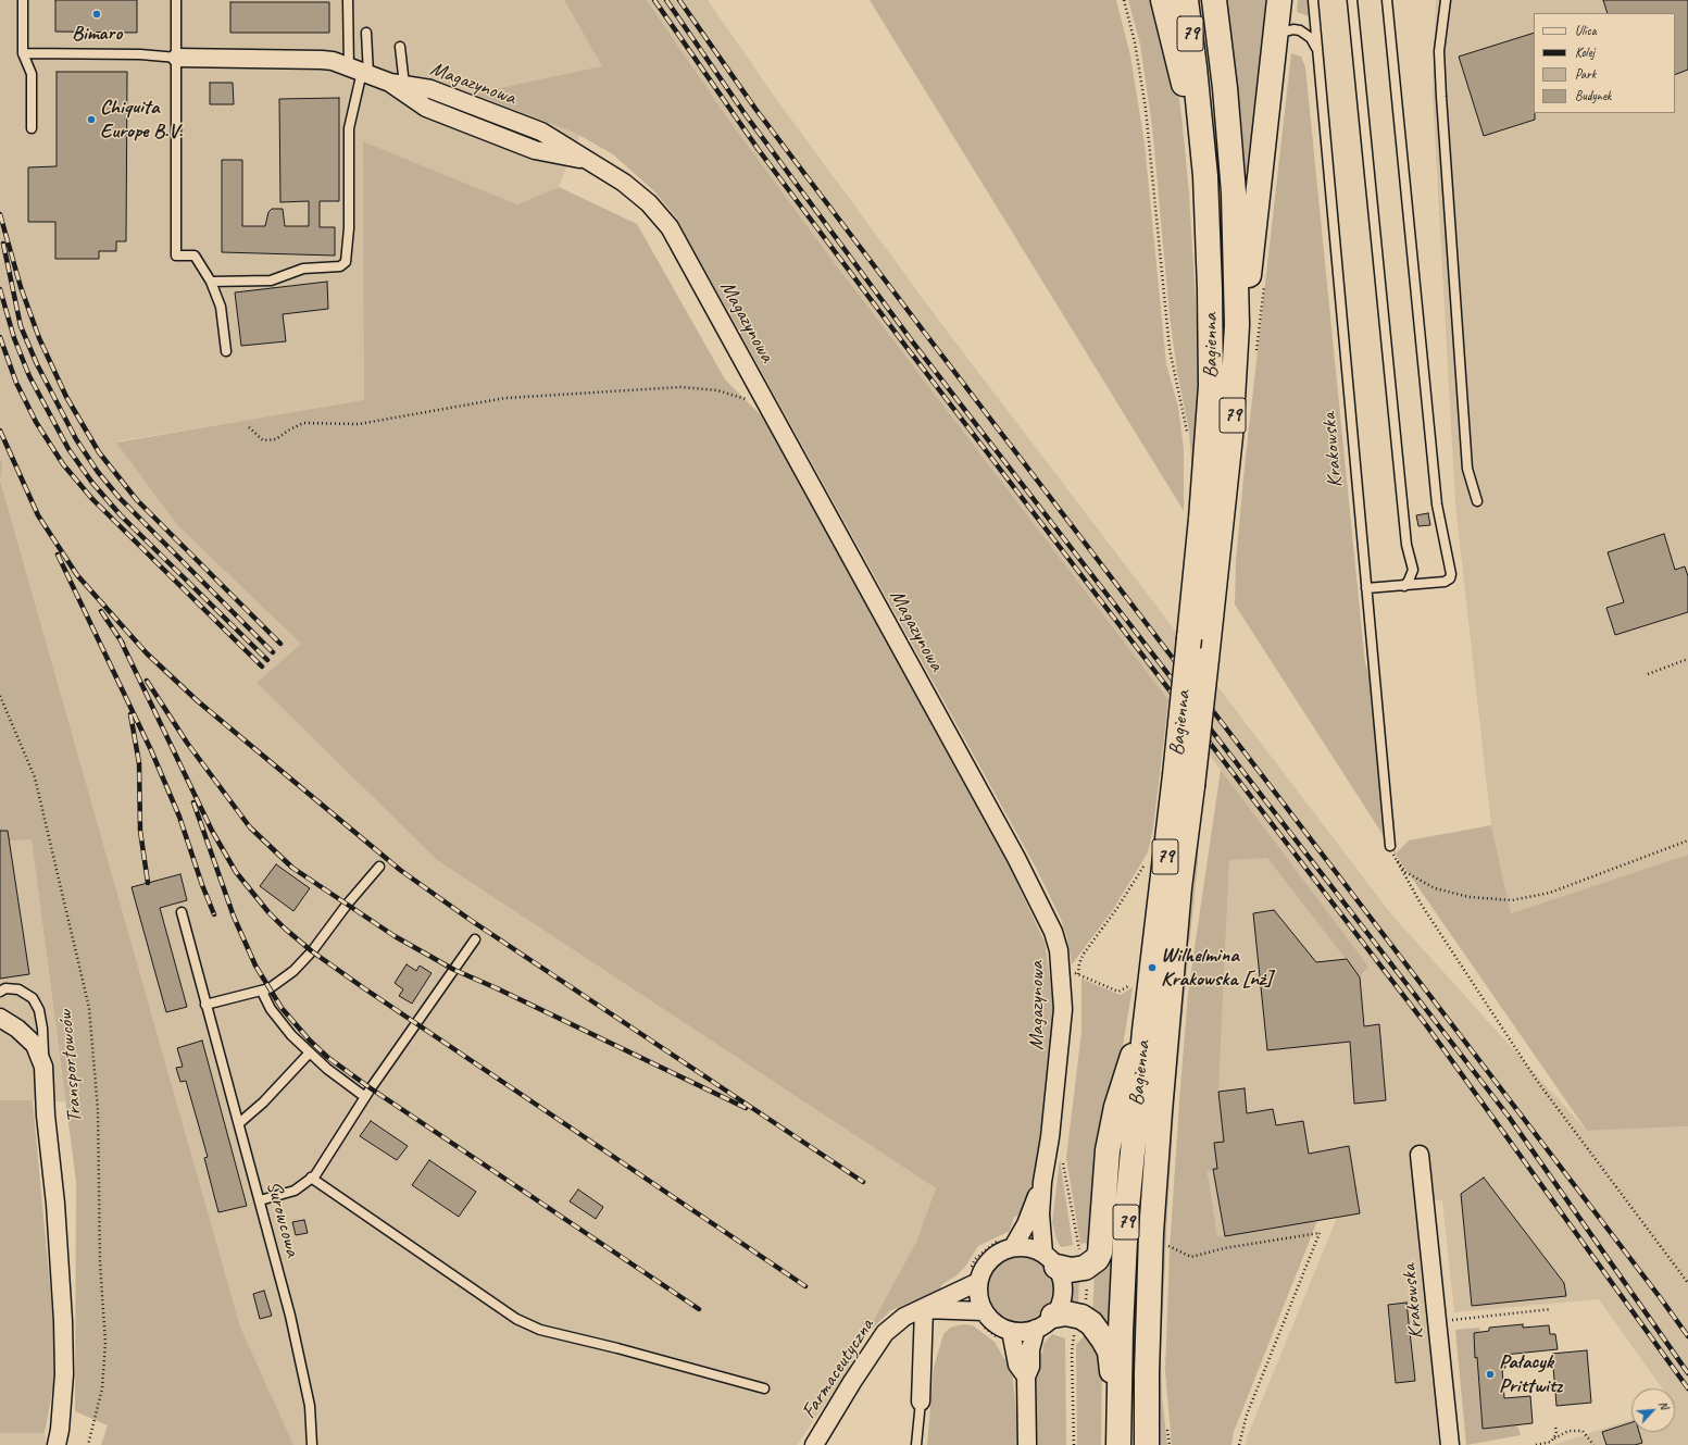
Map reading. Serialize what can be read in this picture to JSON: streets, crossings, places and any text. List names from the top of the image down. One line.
{"streets":{"main road":["79","Bagienna"],"street":["Magazynowa","Krakowska","Transportowców","Farmaceutyczna"],"lane":["Surowcowa"]},"crossings":[["Magazynowa","Farmaceutyczna"]],"places":["Bimaro","Chiquita Europe B.V.","Wilhelmina Krakowska [nż]","Pałacyk Prittwitz"],"legend":["Ulica","Kolej","Park","Budynek"],"north":"top right"}
